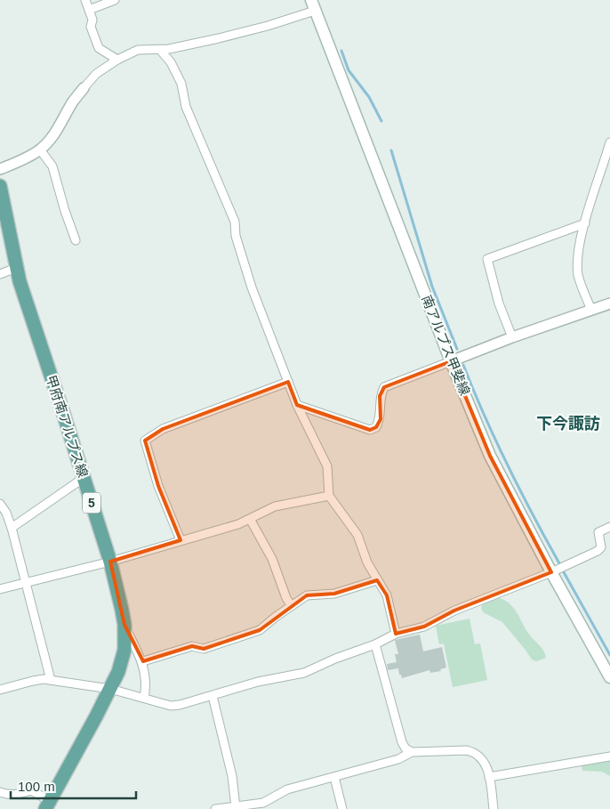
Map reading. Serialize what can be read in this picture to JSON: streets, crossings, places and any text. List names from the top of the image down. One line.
{"streets":{"main road":["南アルプス甲斐線","甲府南アルプス線","5"]},"districts":["下今諏訪"],"scale_bar":"100 m"}
